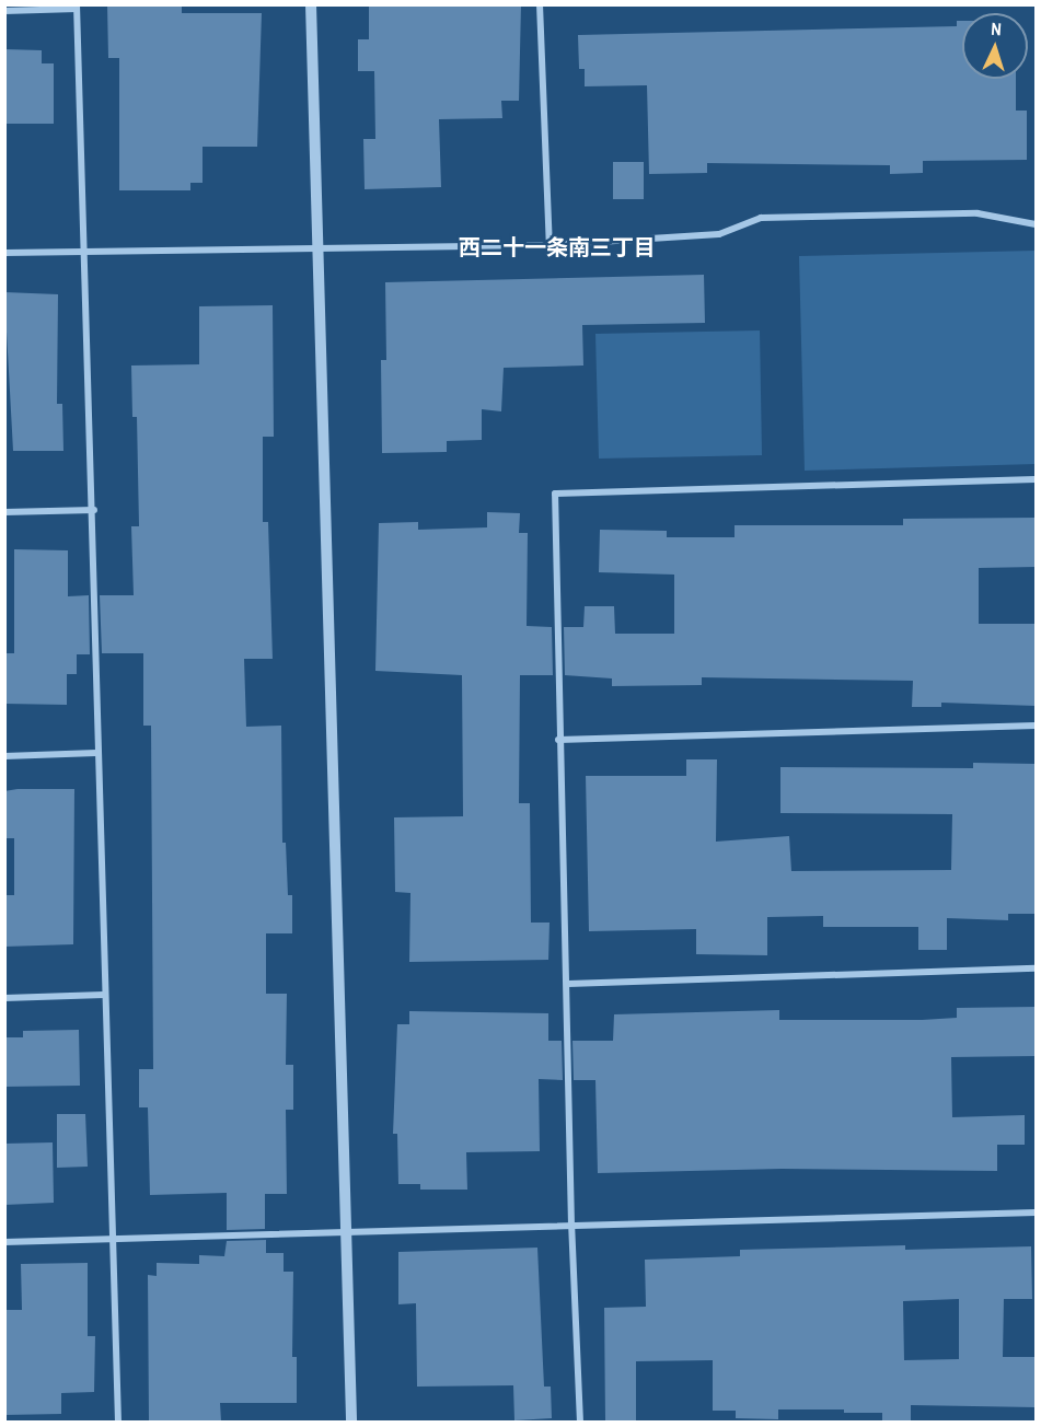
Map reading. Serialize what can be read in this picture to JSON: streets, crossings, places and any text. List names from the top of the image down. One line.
{"districts":["西二十一条南三丁目"],"north":"top"}
